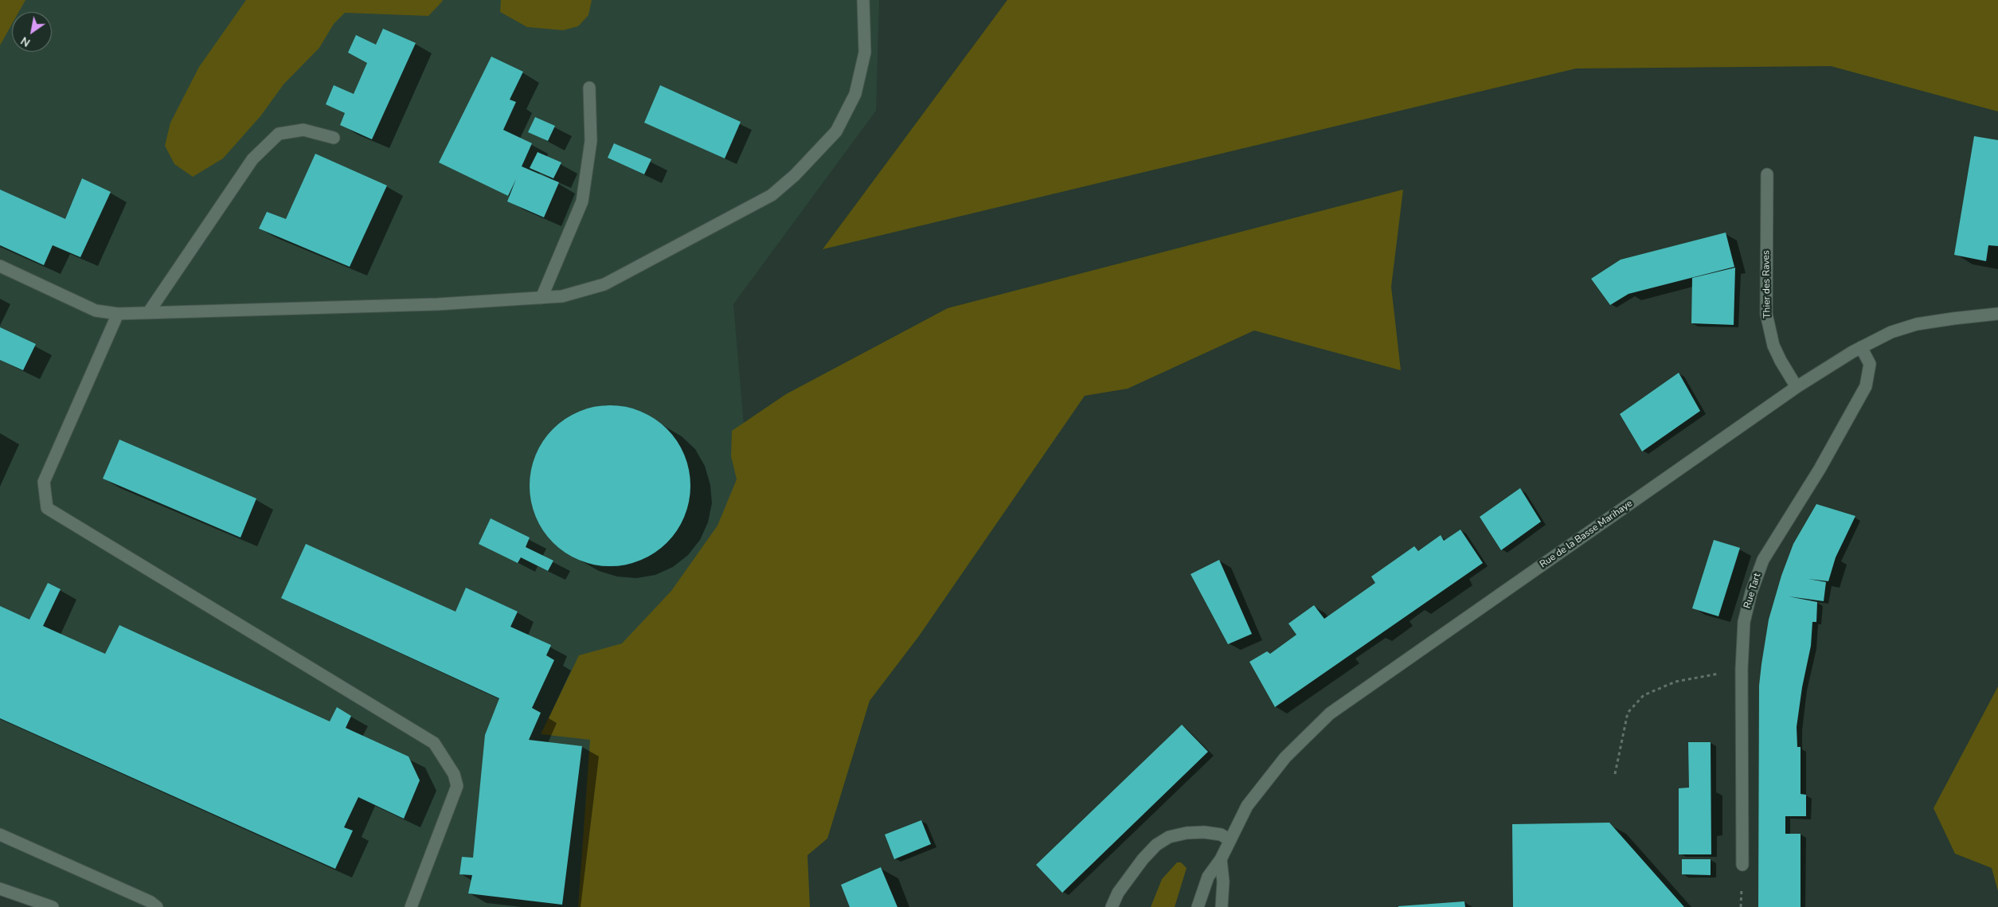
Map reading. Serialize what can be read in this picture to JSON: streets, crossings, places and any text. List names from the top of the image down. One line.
{"streets":{"street":["Thier des Raves","Rue de la Basse Marihaye","Rue Tart"]},"crossings":[["Thier des Raves","Rue de la Basse Marihaye"],["Rue de la Basse Marihaye","Rue Tart"]],"north":"bottom left"}
